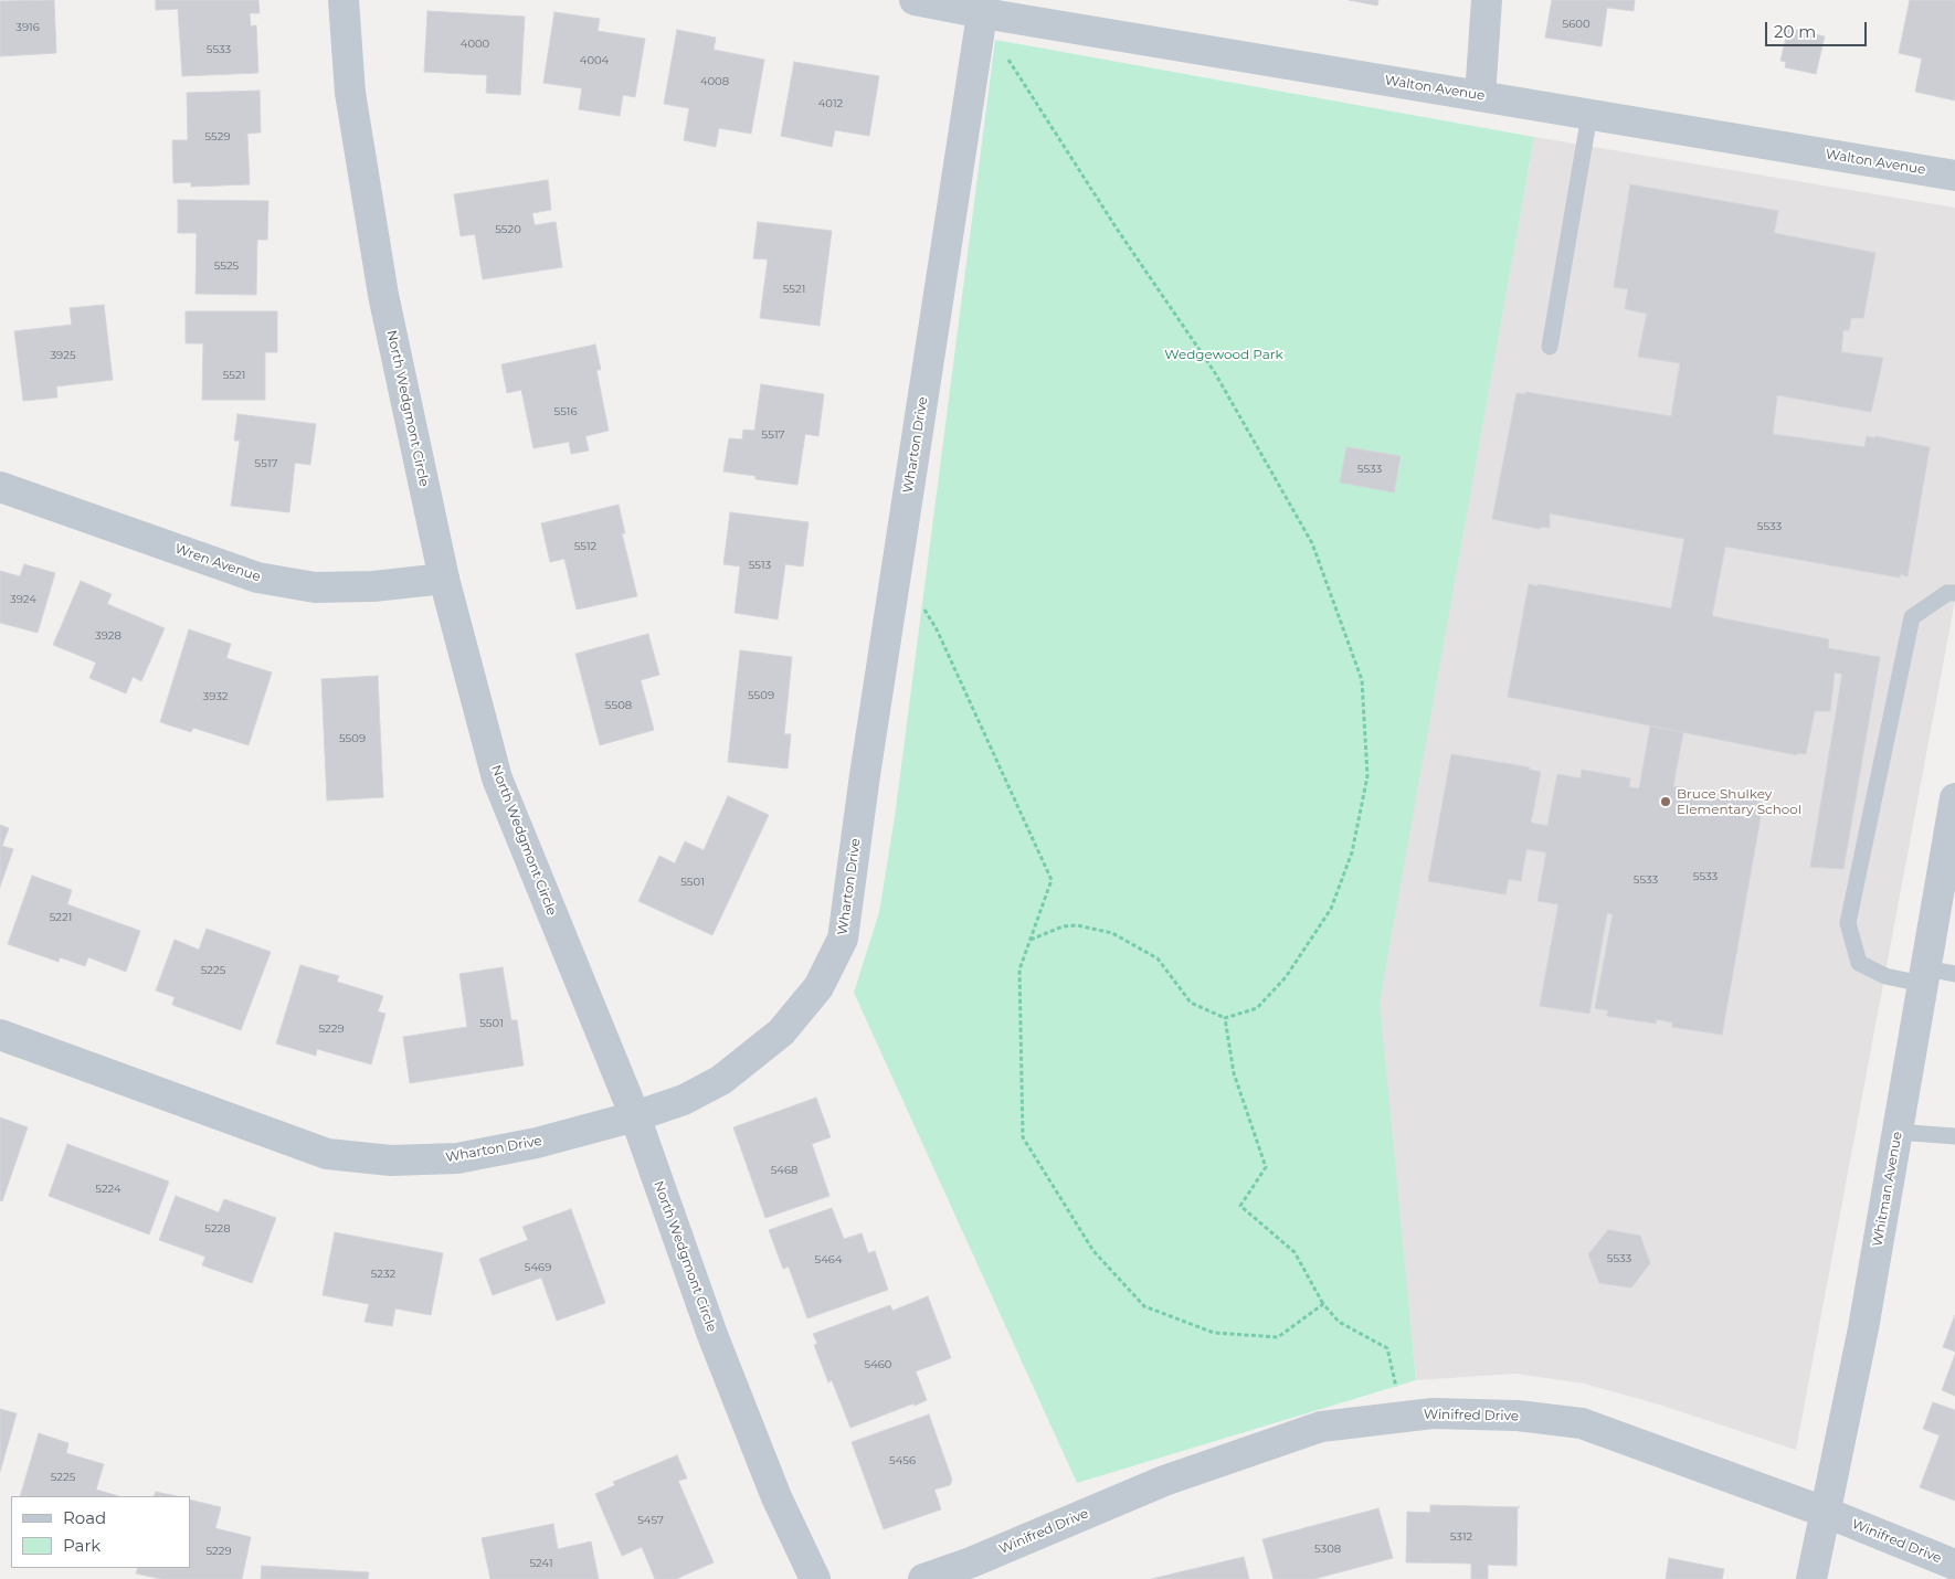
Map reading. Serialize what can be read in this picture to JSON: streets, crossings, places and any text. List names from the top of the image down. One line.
{"streets":{"street":["Walton Avenue","North Wedgmont Circle","Wharton Drive","Wren Avenue","Whitman Avenue","Winifred Drive"]},"crossings":[["Walton Avenue","Wharton Drive"],["North Wedgmont Circle","Wharton Drive"],["North Wedgmont Circle","Wren Avenue"],["Whitman Avenue","Winifred Drive"]],"parks":["Wedgewood Park"],"places":["Bruce Shulkey Elementary School"],"house_numbers":["5600","3916","4000","5533","4004","4008","4012","5529","5520","5525","5521","3925","5521","5516","5517","5517","5533","5533","5512","5513","3924","3928","5509","3932","5508","5509","5533","5533","5501","5221","5225","5501","5229","5468","5224","5228","5533","5464","5469","5232","5460","5456","5225","5457","5312","5308","5229","5241"],"legend":["Road","Park"],"scale_bar":"20 m"}
